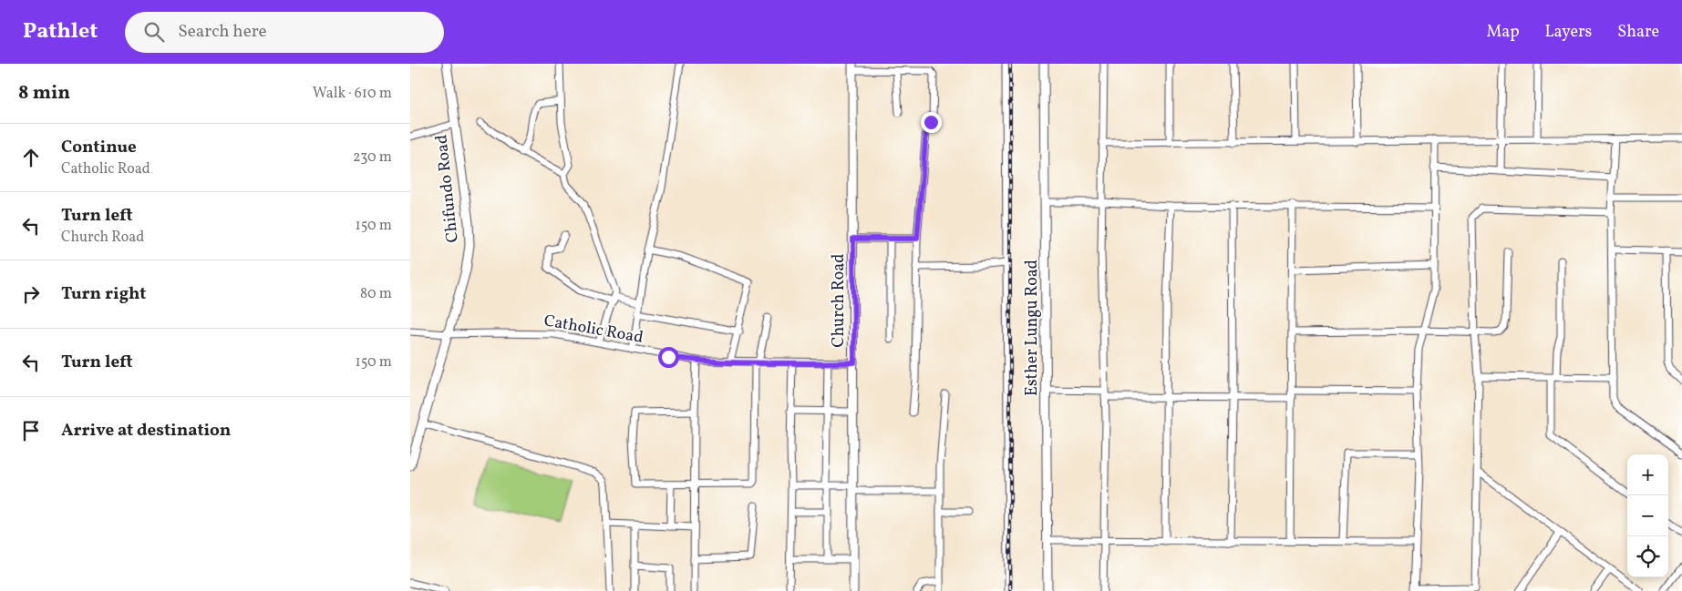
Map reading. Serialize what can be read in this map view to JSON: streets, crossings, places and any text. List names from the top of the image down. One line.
{"streets":{"street":["Chifundo Road","Church Road","Esther Lungu Road","Catholic Road"]},"crossings":[["Chifundo Road","Catholic Road"],["Church Road","Catholic Road"]],"page":{"header":"Pathlet","search":"Search here","nav":["Map","Layers","Share"],"heading":["8 min","Walk · 610 m"],"list":[["Continue","Catholic Road","230 m"],["Turn left","Church Road","150 m"],["Turn right","80 m"],["Turn left","150 m"],"Arrive at destination"],"map_buttons":["+","−"]}}
